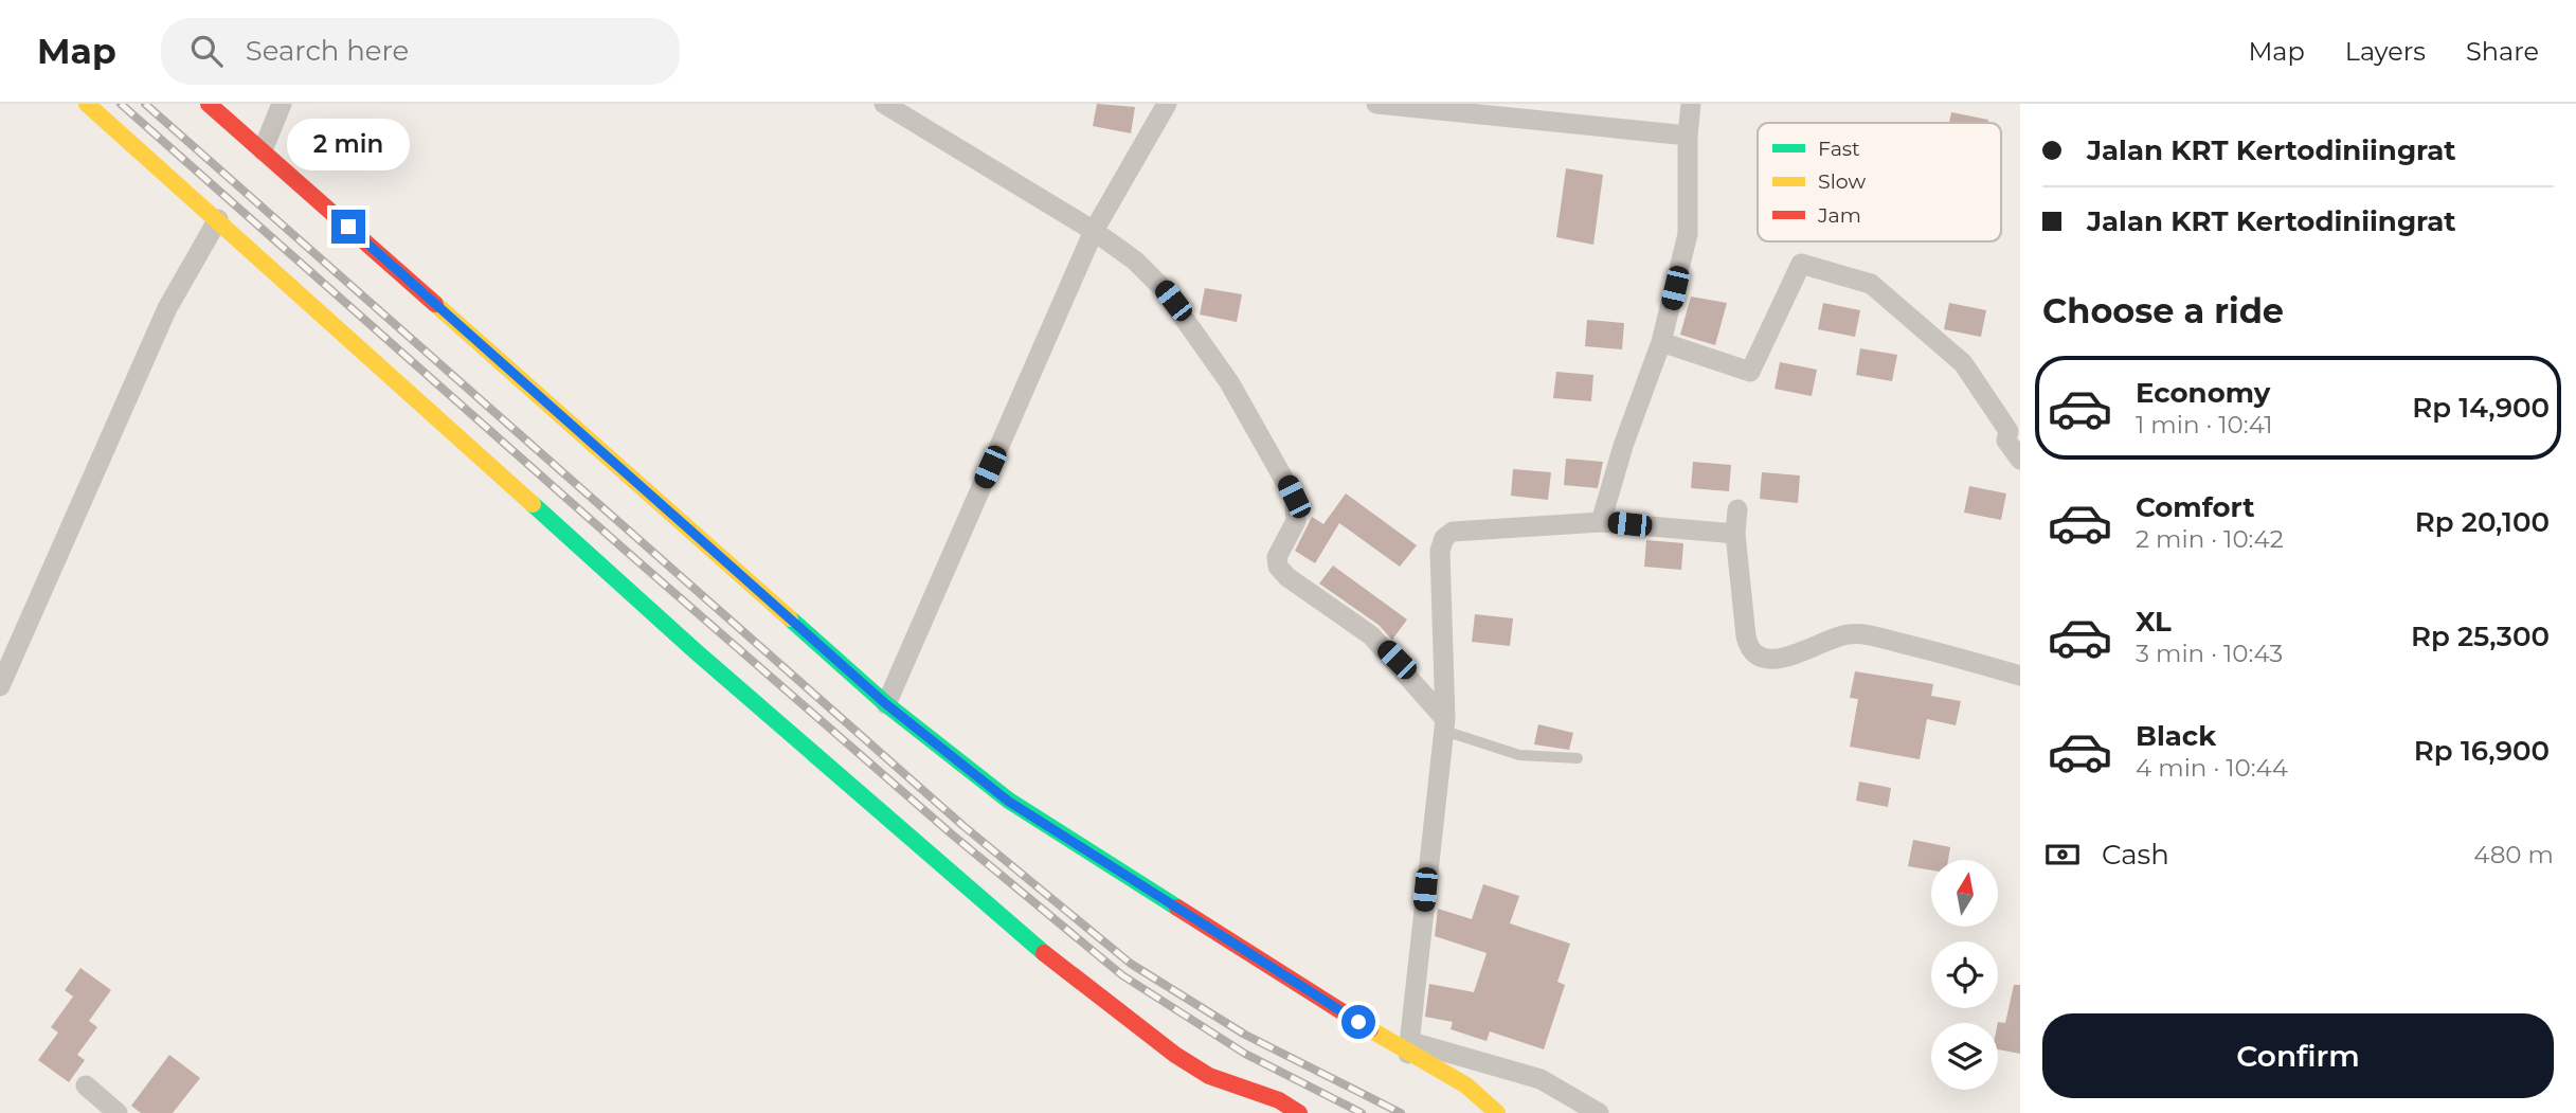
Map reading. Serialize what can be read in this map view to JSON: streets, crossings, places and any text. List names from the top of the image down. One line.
{"legend":["Fast","Slow","Jam"],"north":"top","page":{"header":"Map","search":"Search here","nav":["Map","Layers","Share"],"banner":["Jalan KRT Kertodiniingrat","Jalan KRT Kertodiniingrat"],"bubble":"2 min","heading":"Choose a ride","list":[{"name":"Economy","note":"1 min · 10:41","value":"Rp 14,900"},{"name":"Comfort","note":"2 min · 10:42","value":"Rp 20,100"},{"name":"XL","note":"3 min · 10:43","value":"Rp 25,300"},{"name":"Black","note":"4 min · 10:44","value":"Rp 16,900"}],"pay":["Cash","480 m"],"buttons":"Confirm"}}
